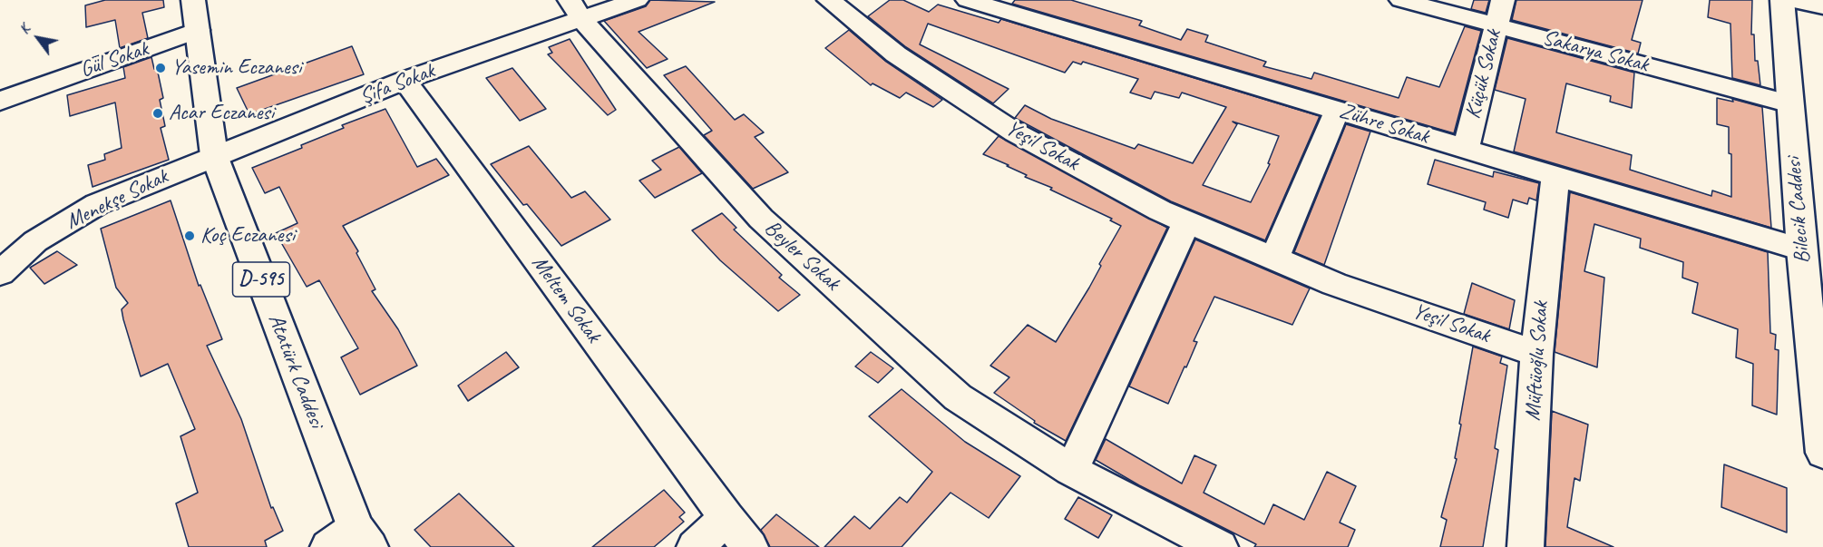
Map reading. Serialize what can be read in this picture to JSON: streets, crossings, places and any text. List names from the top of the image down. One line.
{"streets":{"street":["Sakarya Sokak","Gül Sokak","Küçük Sokak","Şifa Sokak","Zühre Sokak","Yeşil Sokak","Menekşe Sokak","Bilecik Caddesi","Beyler Sokak","D-595","Meltem Sokak","Müftüoğlu Sokak","Atatürk Caddesi"]},"crossings":[["Sakarya Sokak","Küçük Sokak"],["Sakarya Sokak","Bilecik Caddesi"],["Gül Sokak","Atatürk Caddesi"],["Küçük Sokak","Zühre Sokak"],["Şifa Sokak","Menekşe Sokak"],["Şifa Sokak","Beyler Sokak"],["Şifa Sokak","Meltem Sokak"],["Şifa Sokak","Atatürk Caddesi"],["Zühre Sokak","Bilecik Caddesi"],["Zühre Sokak","Müftüoğlu Sokak"],["Yeşil Sokak","Müftüoğlu Sokak"],["Menekşe Sokak","Atatürk Caddesi"]],"places":["Yasemin Eczanesi","Acar Eczanesi","Koç Eczanesi"],"north":"top left"}
